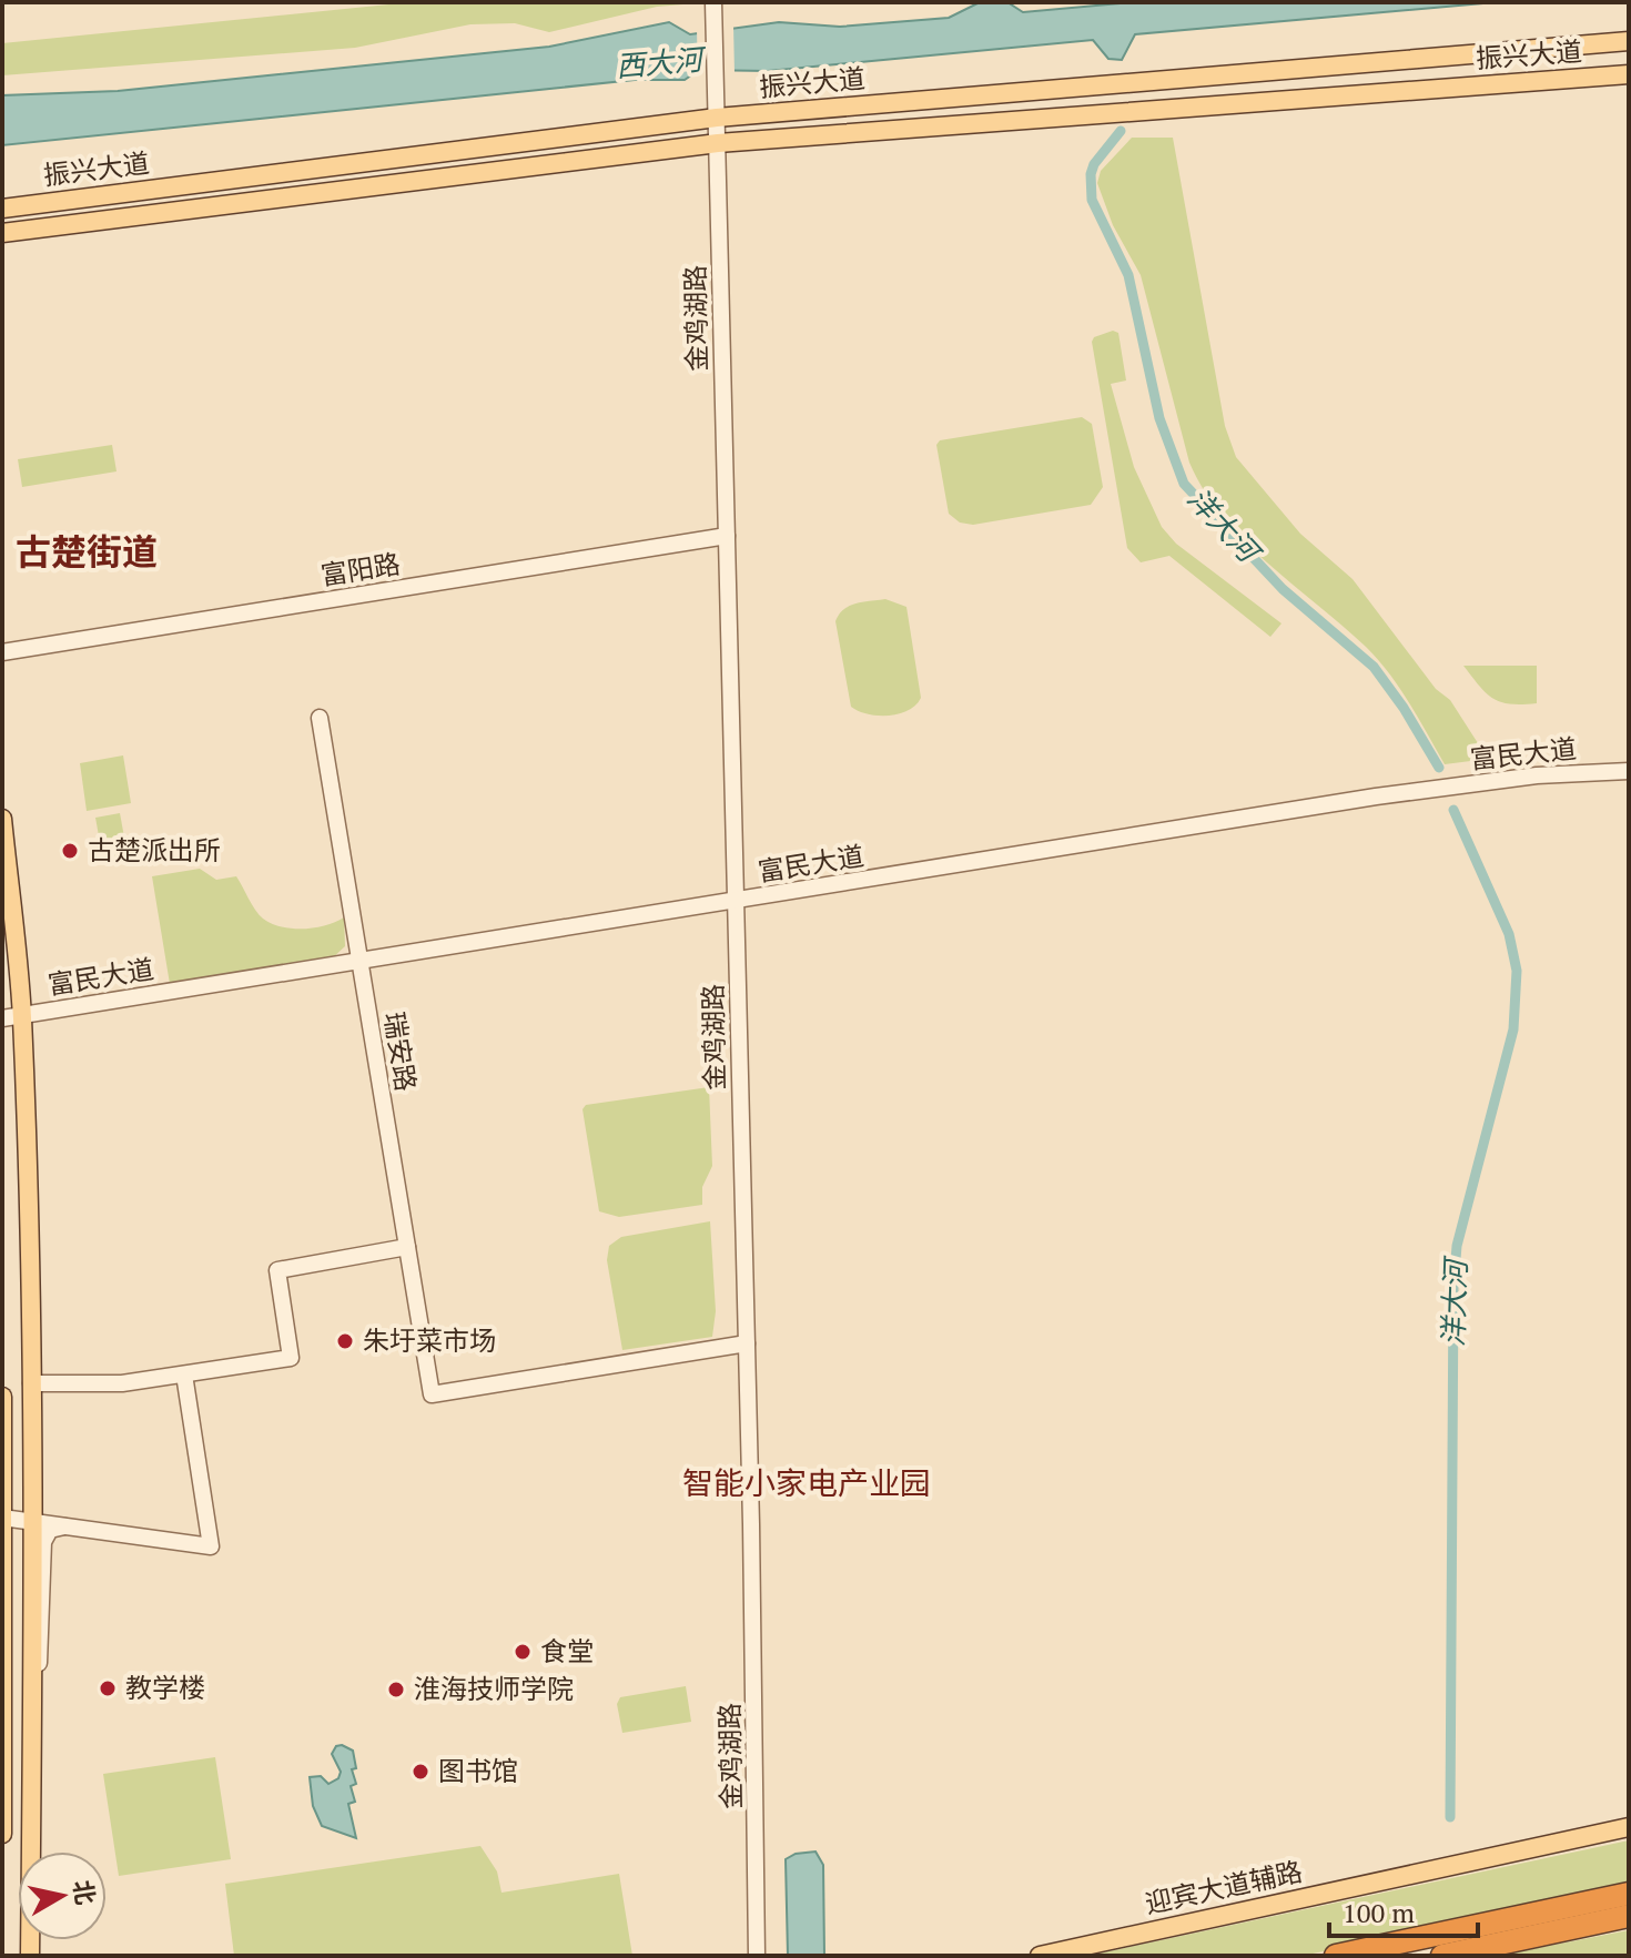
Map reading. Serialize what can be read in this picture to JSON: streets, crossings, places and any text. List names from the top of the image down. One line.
{"streets":{"main road":["振兴大道","迎宾大道辅路"],"street":["金鸡湖路","富阳路","富民大道","瑞安路"]},"crossings":[["振兴大道","金鸡湖路"],["金鸡湖路","富阳路"],["金鸡湖路","富民大道"],["金鸡湖路","瑞安路"],["富民大道","瑞安路"]],"districts":["古楚街道","智能小家电产业园"],"water":["西大河","洋大河"],"places":["古楚派出所","朱圩菜市场","食堂","教学楼","淮海技师学院","图书馆"],"scale_bar":"100 m","north":"right"}
